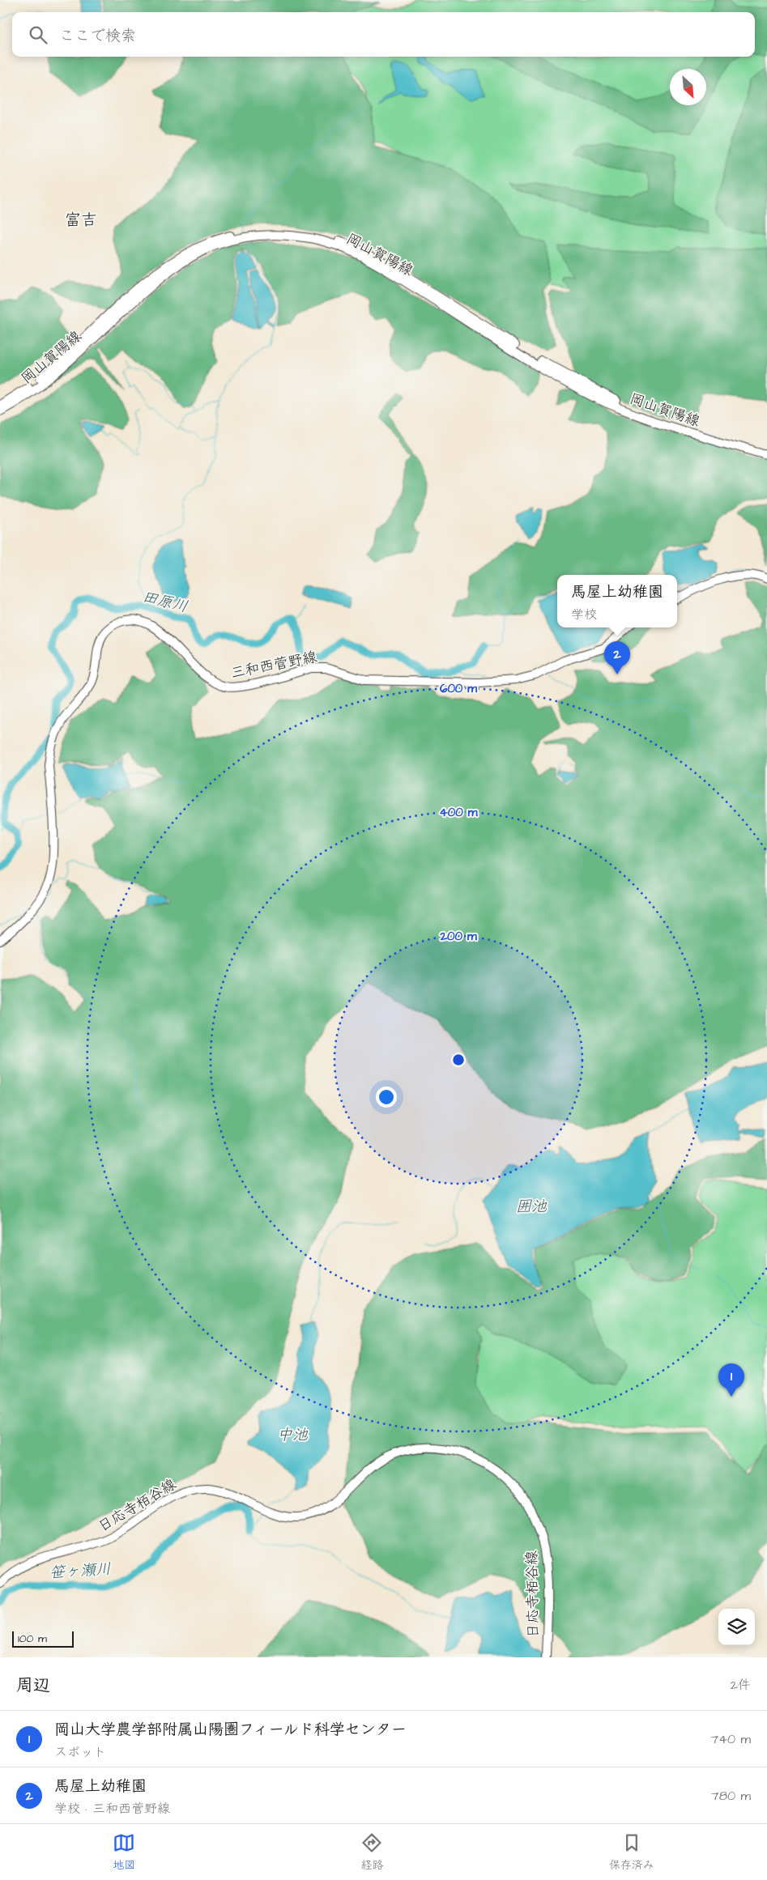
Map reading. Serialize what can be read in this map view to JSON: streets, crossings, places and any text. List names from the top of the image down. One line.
{"streets":{"main road":["岡山賀陽線","三和西菅野線","日応寺栢谷線"]},"districts":["富吉"],"water":["田原川","囲池","中池","笹ヶ瀬川"],"scale_bar":"100 m","north":"bottom right","page":{"search":"ここで検索","popup":["馬屋上幼稚園","学校"],"pins":["2","1"],"scale":"100 m","heading":["周辺","2件"],"list":[{"mark":"1","name":"岡山大学農学部附属山陽圏フィールド科学センター","note":"スポット","value":"740 m"},{"mark":"2","name":"馬屋上幼稚園","note":"学校 · 三和西菅野線","value":"780 m"}],"nav":["地図","経路","保存済み"]},"rings":["600 m","400 m","200 m"]}
